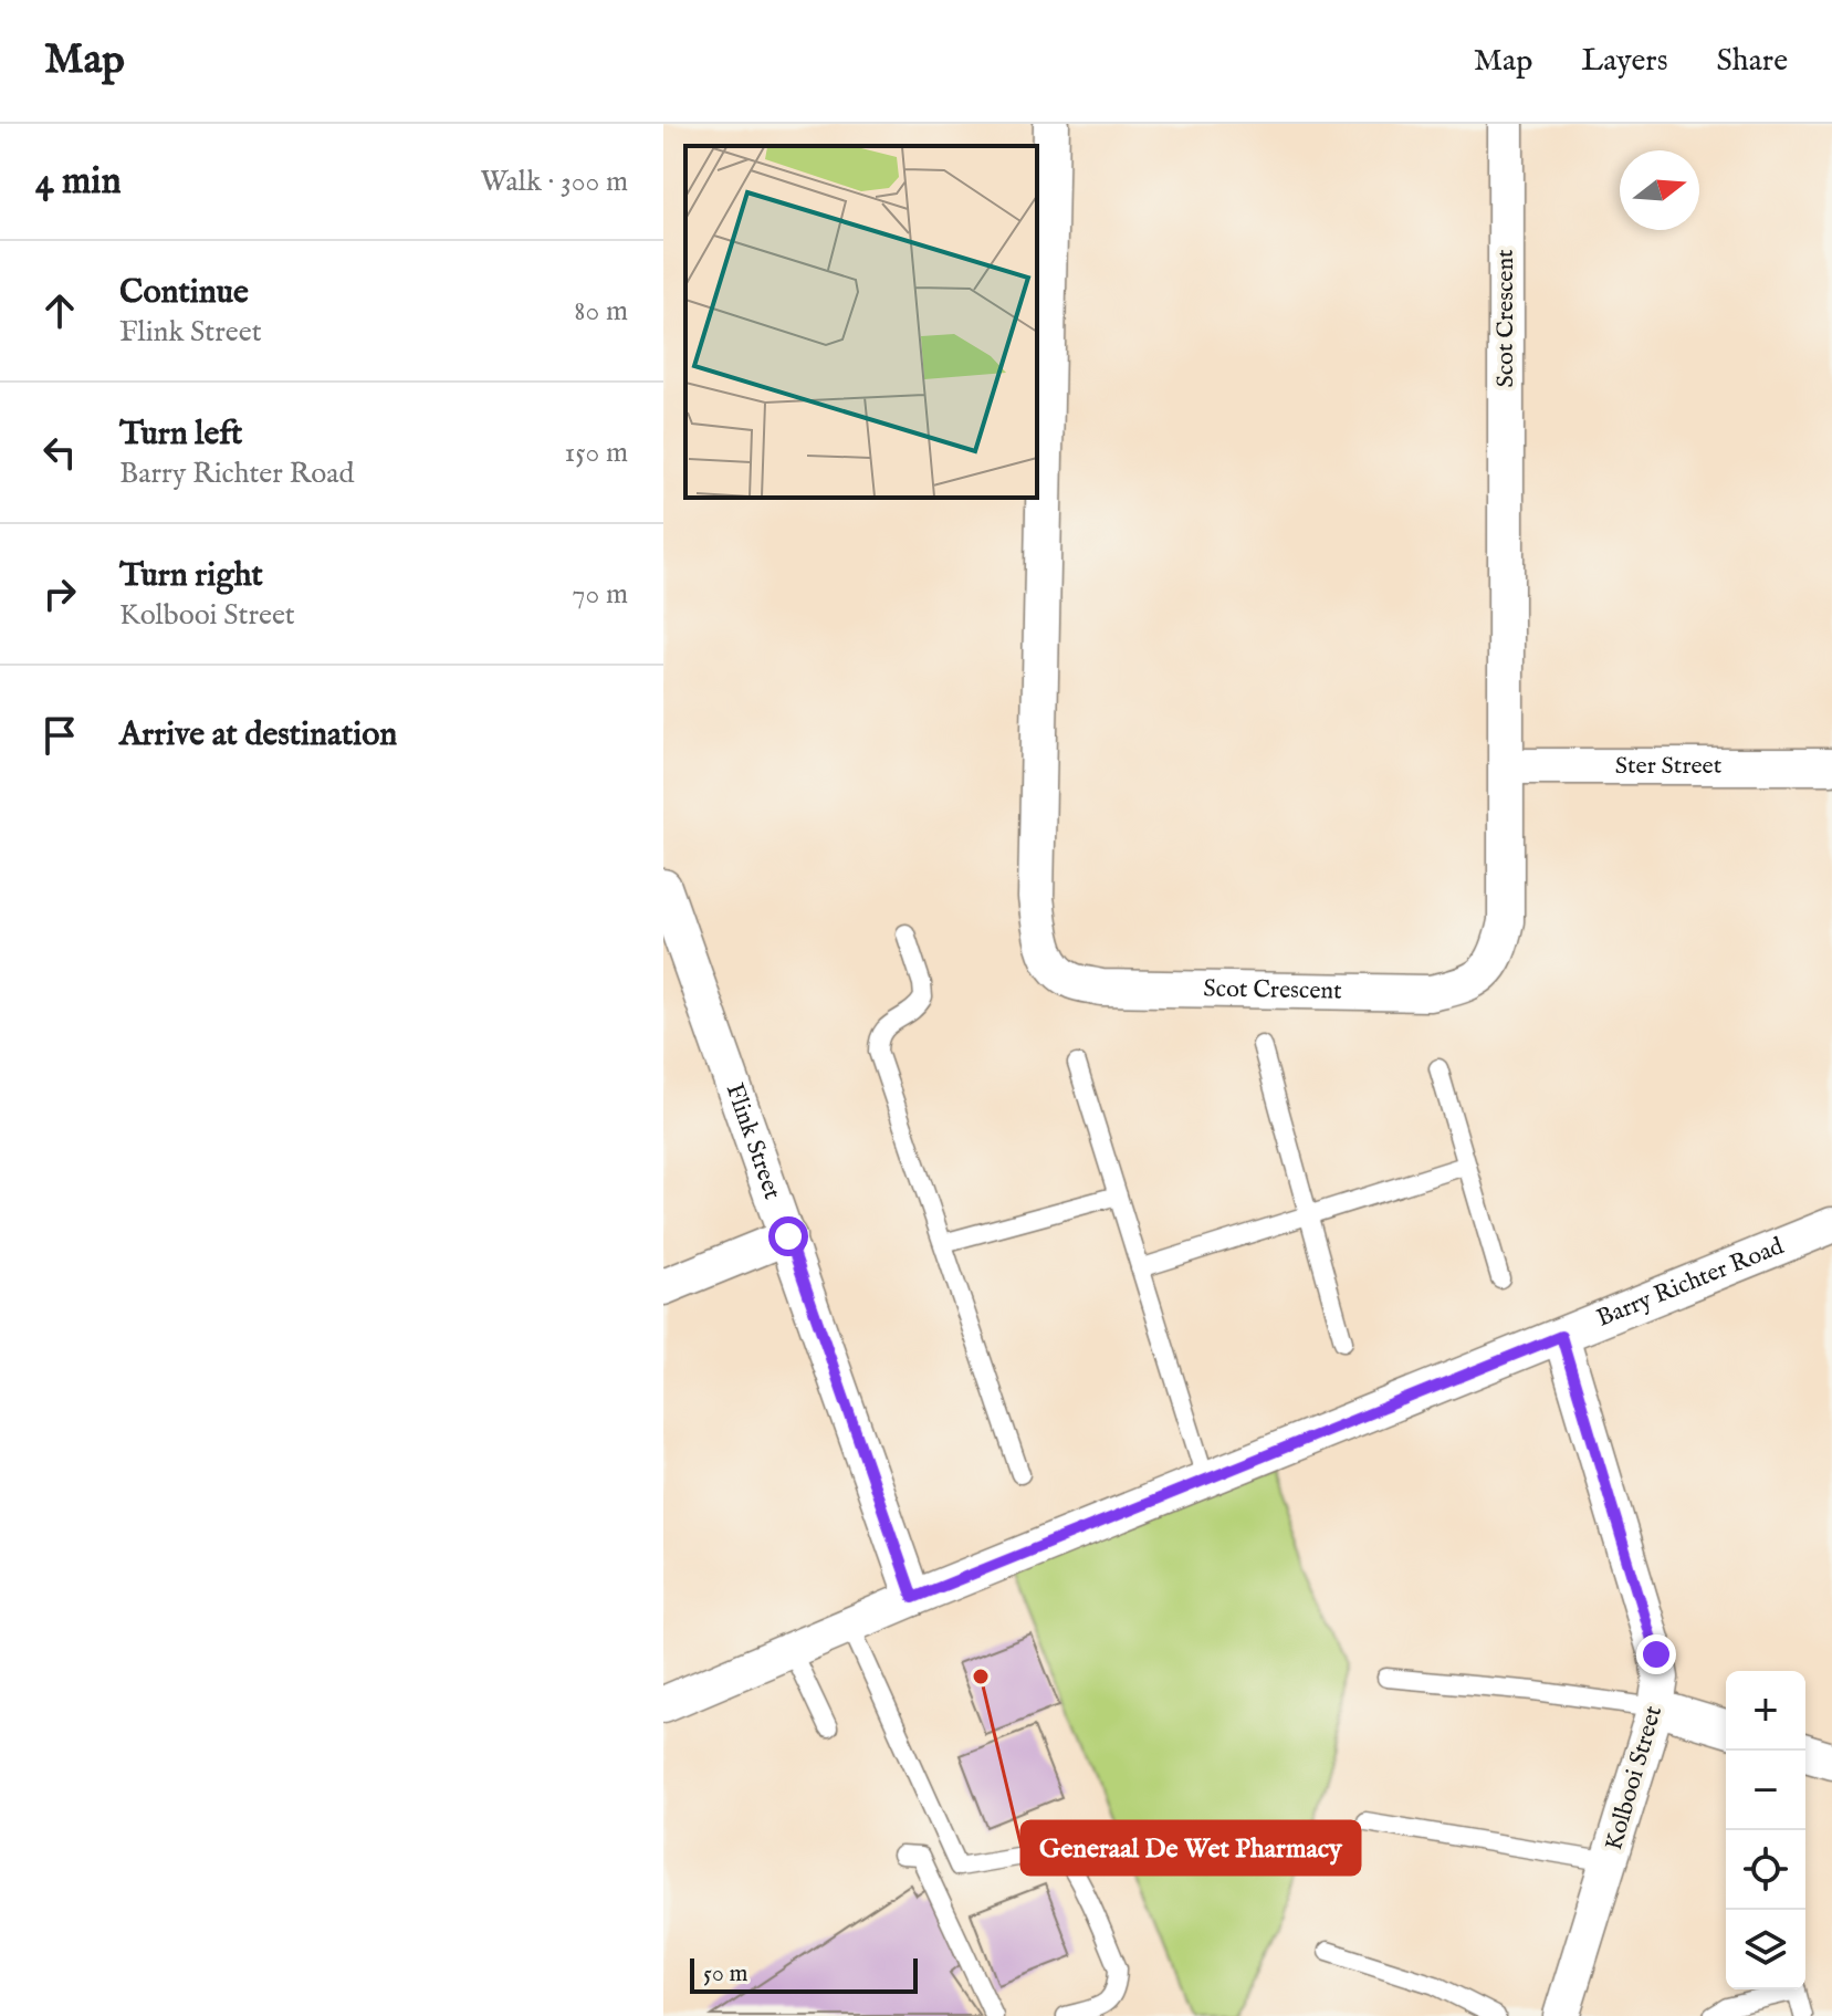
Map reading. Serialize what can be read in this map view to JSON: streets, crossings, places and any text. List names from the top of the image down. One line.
{"streets":{"street":["Scot Crescent","Ster Street","Flink Street","Barry Richter Road","Kolbooi Street"]},"crossings":[["Scot Crescent","Ster Street"],["Flink Street","Barry Richter Road"],["Barry Richter Road","Kolbooi Street"]],"places":["Generaal De Wet Pharmacy"],"scale_bar":"50 m","north":"right","page":{"header":"Map","nav":["Map","Layers","Share"],"heading":["4 min","Walk · 300 m"],"list":[["Continue","Flink Street","80 m"],["Turn left","Barry Richter Road","150 m"],["Turn right","Kolbooi Street","70 m"],"Arrive at destination"],"map_buttons":["+","−"],"scale":"50 m"}}
